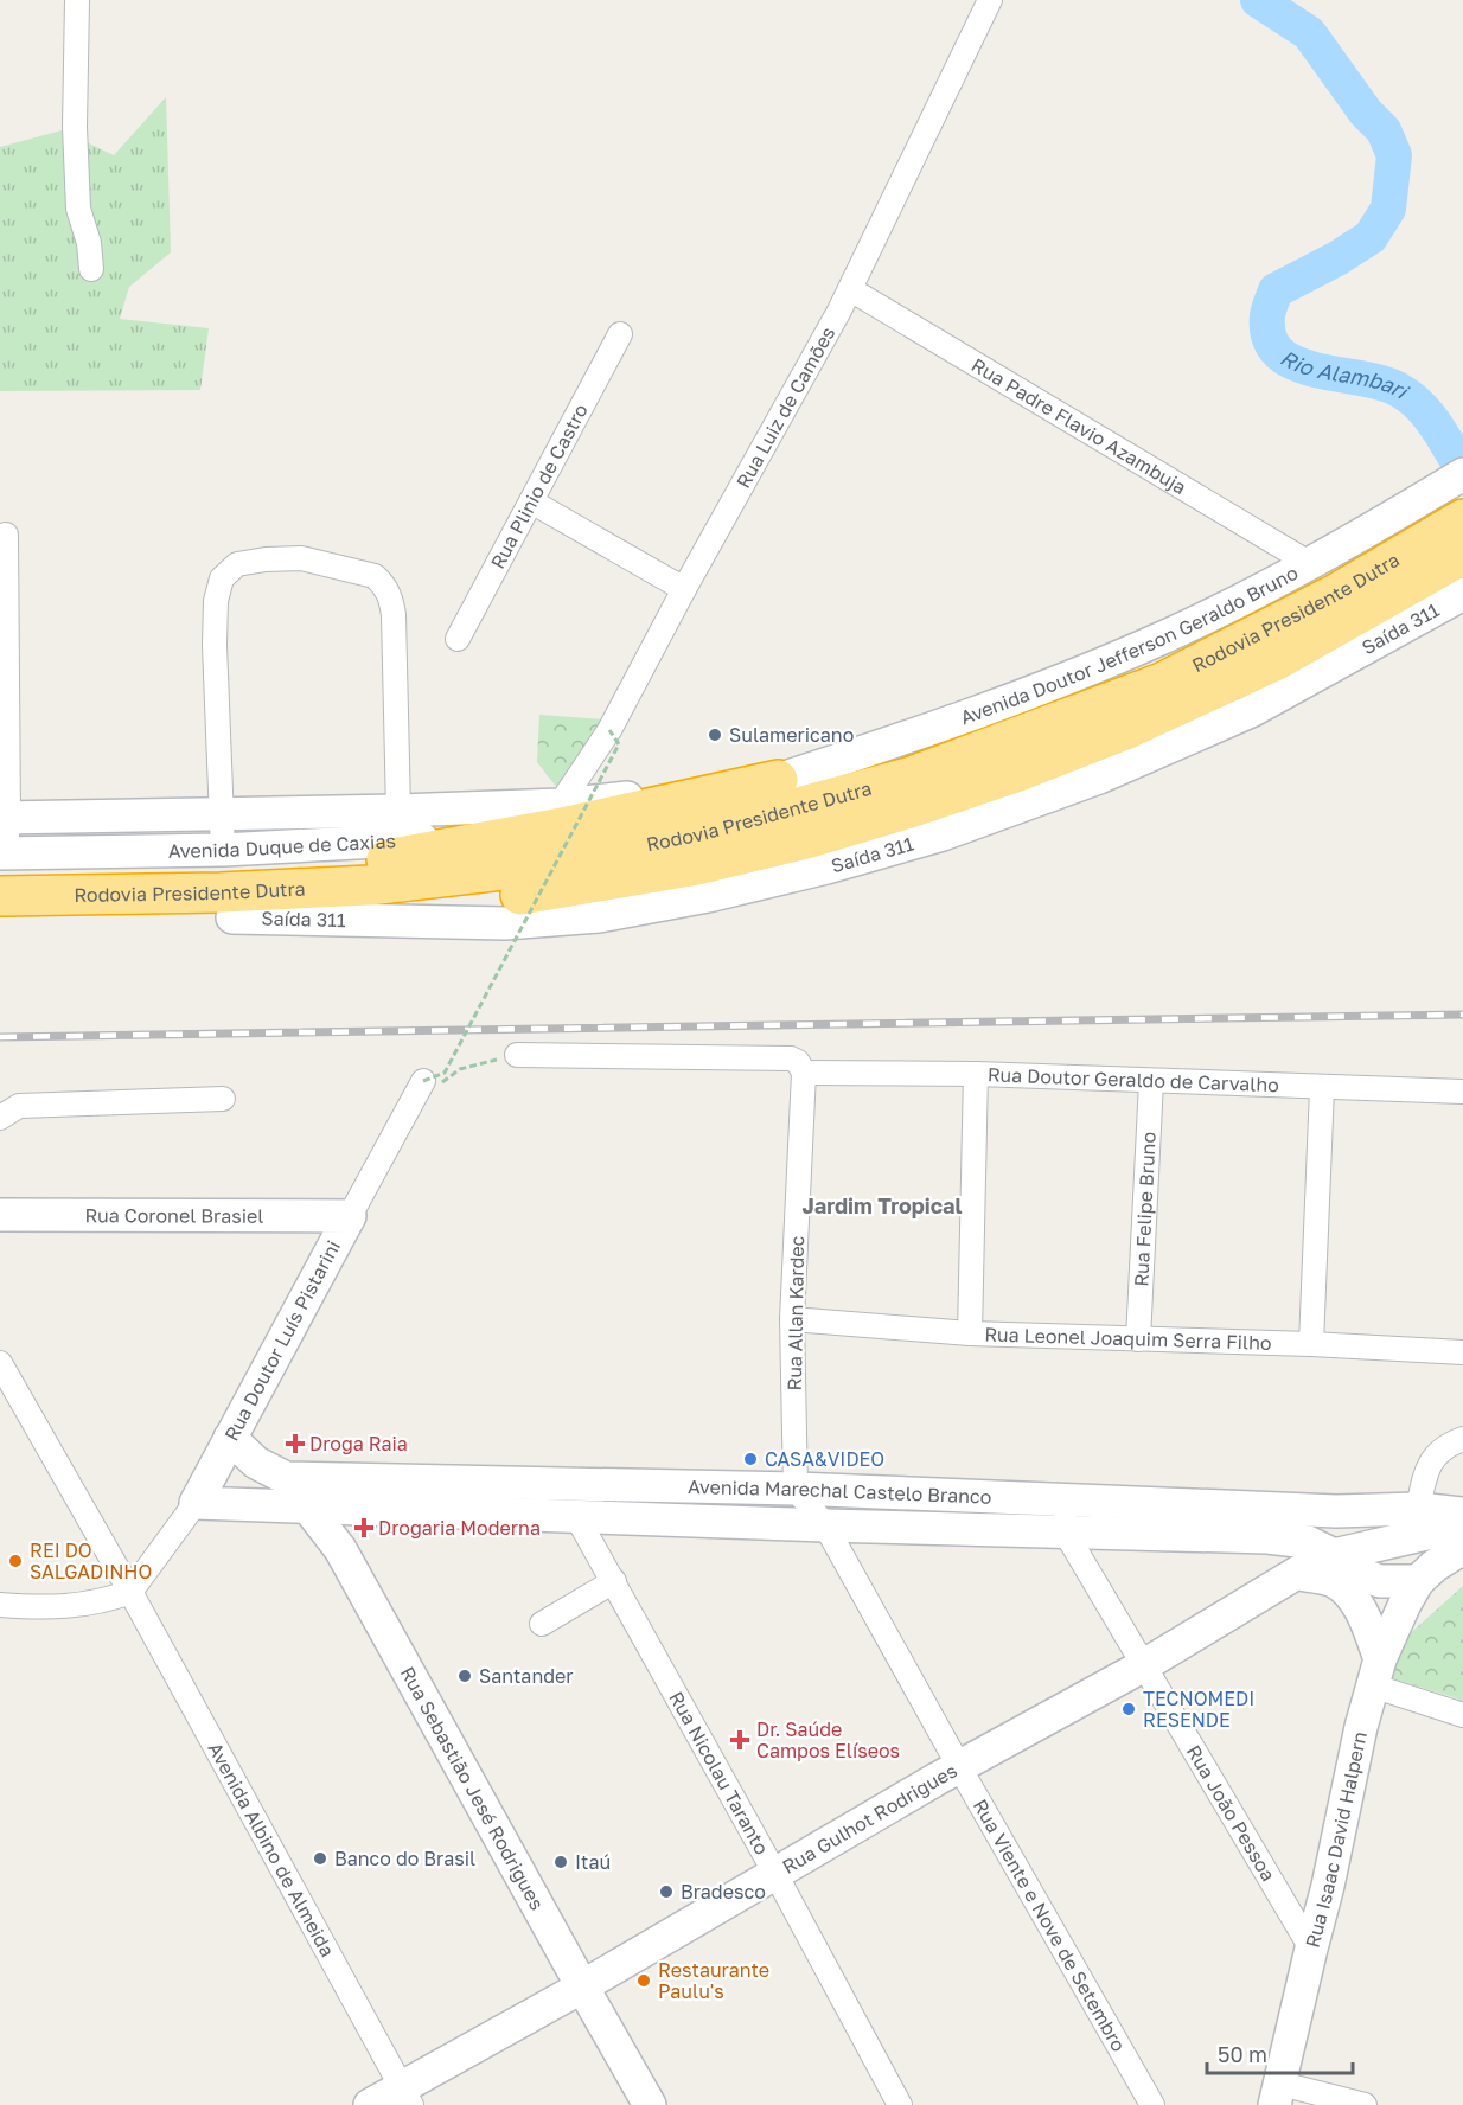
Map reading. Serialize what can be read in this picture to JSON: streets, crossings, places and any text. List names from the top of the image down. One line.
{"streets":{"highway":["Rodovia Presidente Dutra"],"street":["Rua Luiz de Camões","Rua Padre Flavio Azambuja","Rua Plinio de Castro","Saída 311","Avenida Doutor Jefferson Geraldo Bruno","Avenida Duque de Caxias","Rua Doutor Geraldo de Carvalho","Rua Felipe Bruno","Rua Coronel Brasiel","Rua Allan Kardec","Rua Leonel Joaquim Serra Filho","Rua Doutor Luís Pistarini","Avenida Marechal Castelo Branco","Rua Nicolau Taranto","Rua Sebastião Jesé Rodrigues","Rua João Pessoa","Rua Gulhot Rodrigues","Rua Isaac David Halpern","Avenida Albino de Almeida","Rua Viente e Nove de Setembro"]},"crossings":[["Rua Luiz de Camões","Rua Padre Flavio Azambuja"],["Rua Luiz de Camões","Avenida Duque de Caxias"],["Rua Padre Flavio Azambuja","Avenida Doutor Jefferson Geraldo Bruno"],["Rodovia Presidente Dutra","Saída 311"],["Avenida Doutor Jefferson Geraldo Bruno","Avenida Duque de Caxias"],["Rua Doutor Geraldo de Carvalho","Rua Felipe Bruno"],["Rua Doutor Geraldo de Carvalho","Rua Allan Kardec"],["Rua Felipe Bruno","Rua Leonel Joaquim Serra Filho"],["Rua Coronel Brasiel","Rua Doutor Luís Pistarini"],["Rua Allan Kardec","Rua Leonel Joaquim Serra Filho"],["Rua Allan Kardec","Avenida Marechal Castelo Branco"],["Rua Allan Kardec","Rua Viente e Nove de Setembro"],["Rua Doutor Luís Pistarini","Avenida Marechal Castelo Branco"],["Rua Doutor Luís Pistarini","Avenida Albino de Almeida"],["Avenida Marechal Castelo Branco","Rua Nicolau Taranto"],["Avenida Marechal Castelo Branco","Rua Sebastião Jesé Rodrigues"],["Avenida Marechal Castelo Branco","Rua João Pessoa"],["Avenida Marechal Castelo Branco","Rua Gulhot Rodrigues"],["Avenida Marechal Castelo Branco","Rua Isaac David Halpern"],["Avenida Marechal Castelo Branco","Rua Viente e Nove de Setembro"],["Rua Nicolau Taranto","Rua Gulhot Rodrigues"],["Rua Sebastião Jesé Rodrigues","Rua Gulhot Rodrigues"],["Rua João Pessoa","Rua Gulhot Rodrigues"],["Rua João Pessoa","Rua Isaac David Halpern"],["Rua Gulhot Rodrigues","Avenida Albino de Almeida"],["Rua Gulhot Rodrigues","Rua Viente e Nove de Setembro"]],"districts":["Jardim Tropical"],"water":["Rio Alambari"],"places":{"other":["Sulamericano","CASA&VIDEO","REI DO SALGADINHO","Santander","TECNOMEDI RESENDE","Banco do Brasil","Itaú","Bradesco","Restaurante Paulu's"],"health":["Droga Raia","Drogaria Moderna","Dr. Saúde Campos Elíseos"]},"scale_bar":"50 m"}
